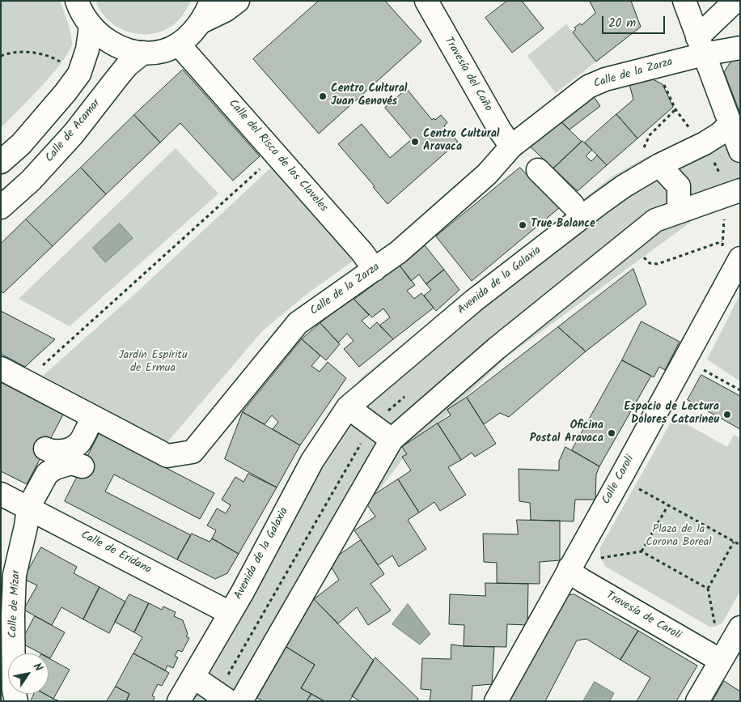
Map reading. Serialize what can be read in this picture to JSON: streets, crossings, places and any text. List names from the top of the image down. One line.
{"streets":{"street":["Calle de la Zarza","Travesía del Caño","Calle de Acamar","Calle del Risco de los Claveles","Avenida de la Galaxia","Calle Caroli","Calle de Eridano","Calle de Mízar","Travesía de Caroli"]},"crossings":[["Calle de la Zarza","Travesía del Caño"],["Calle de la Zarza","Calle del Risco de los Claveles"],["Avenida de la Galaxia","Calle de Eridano"],["Calle Caroli","Travesía de Caroli"],["Calle de Eridano","Calle de Mízar"]],"parks":["Jardín Espíritu de Ermua","Plaza de la Corona Boreal"],"places":["Centro Cultural Juan Genovés","Centro Cultural Aravaca","True Balance","Espacio de Lectura Dolores Catarineu","Oficina Postal Aravaca"],"scale_bar":"20 m","north":"top right"}
